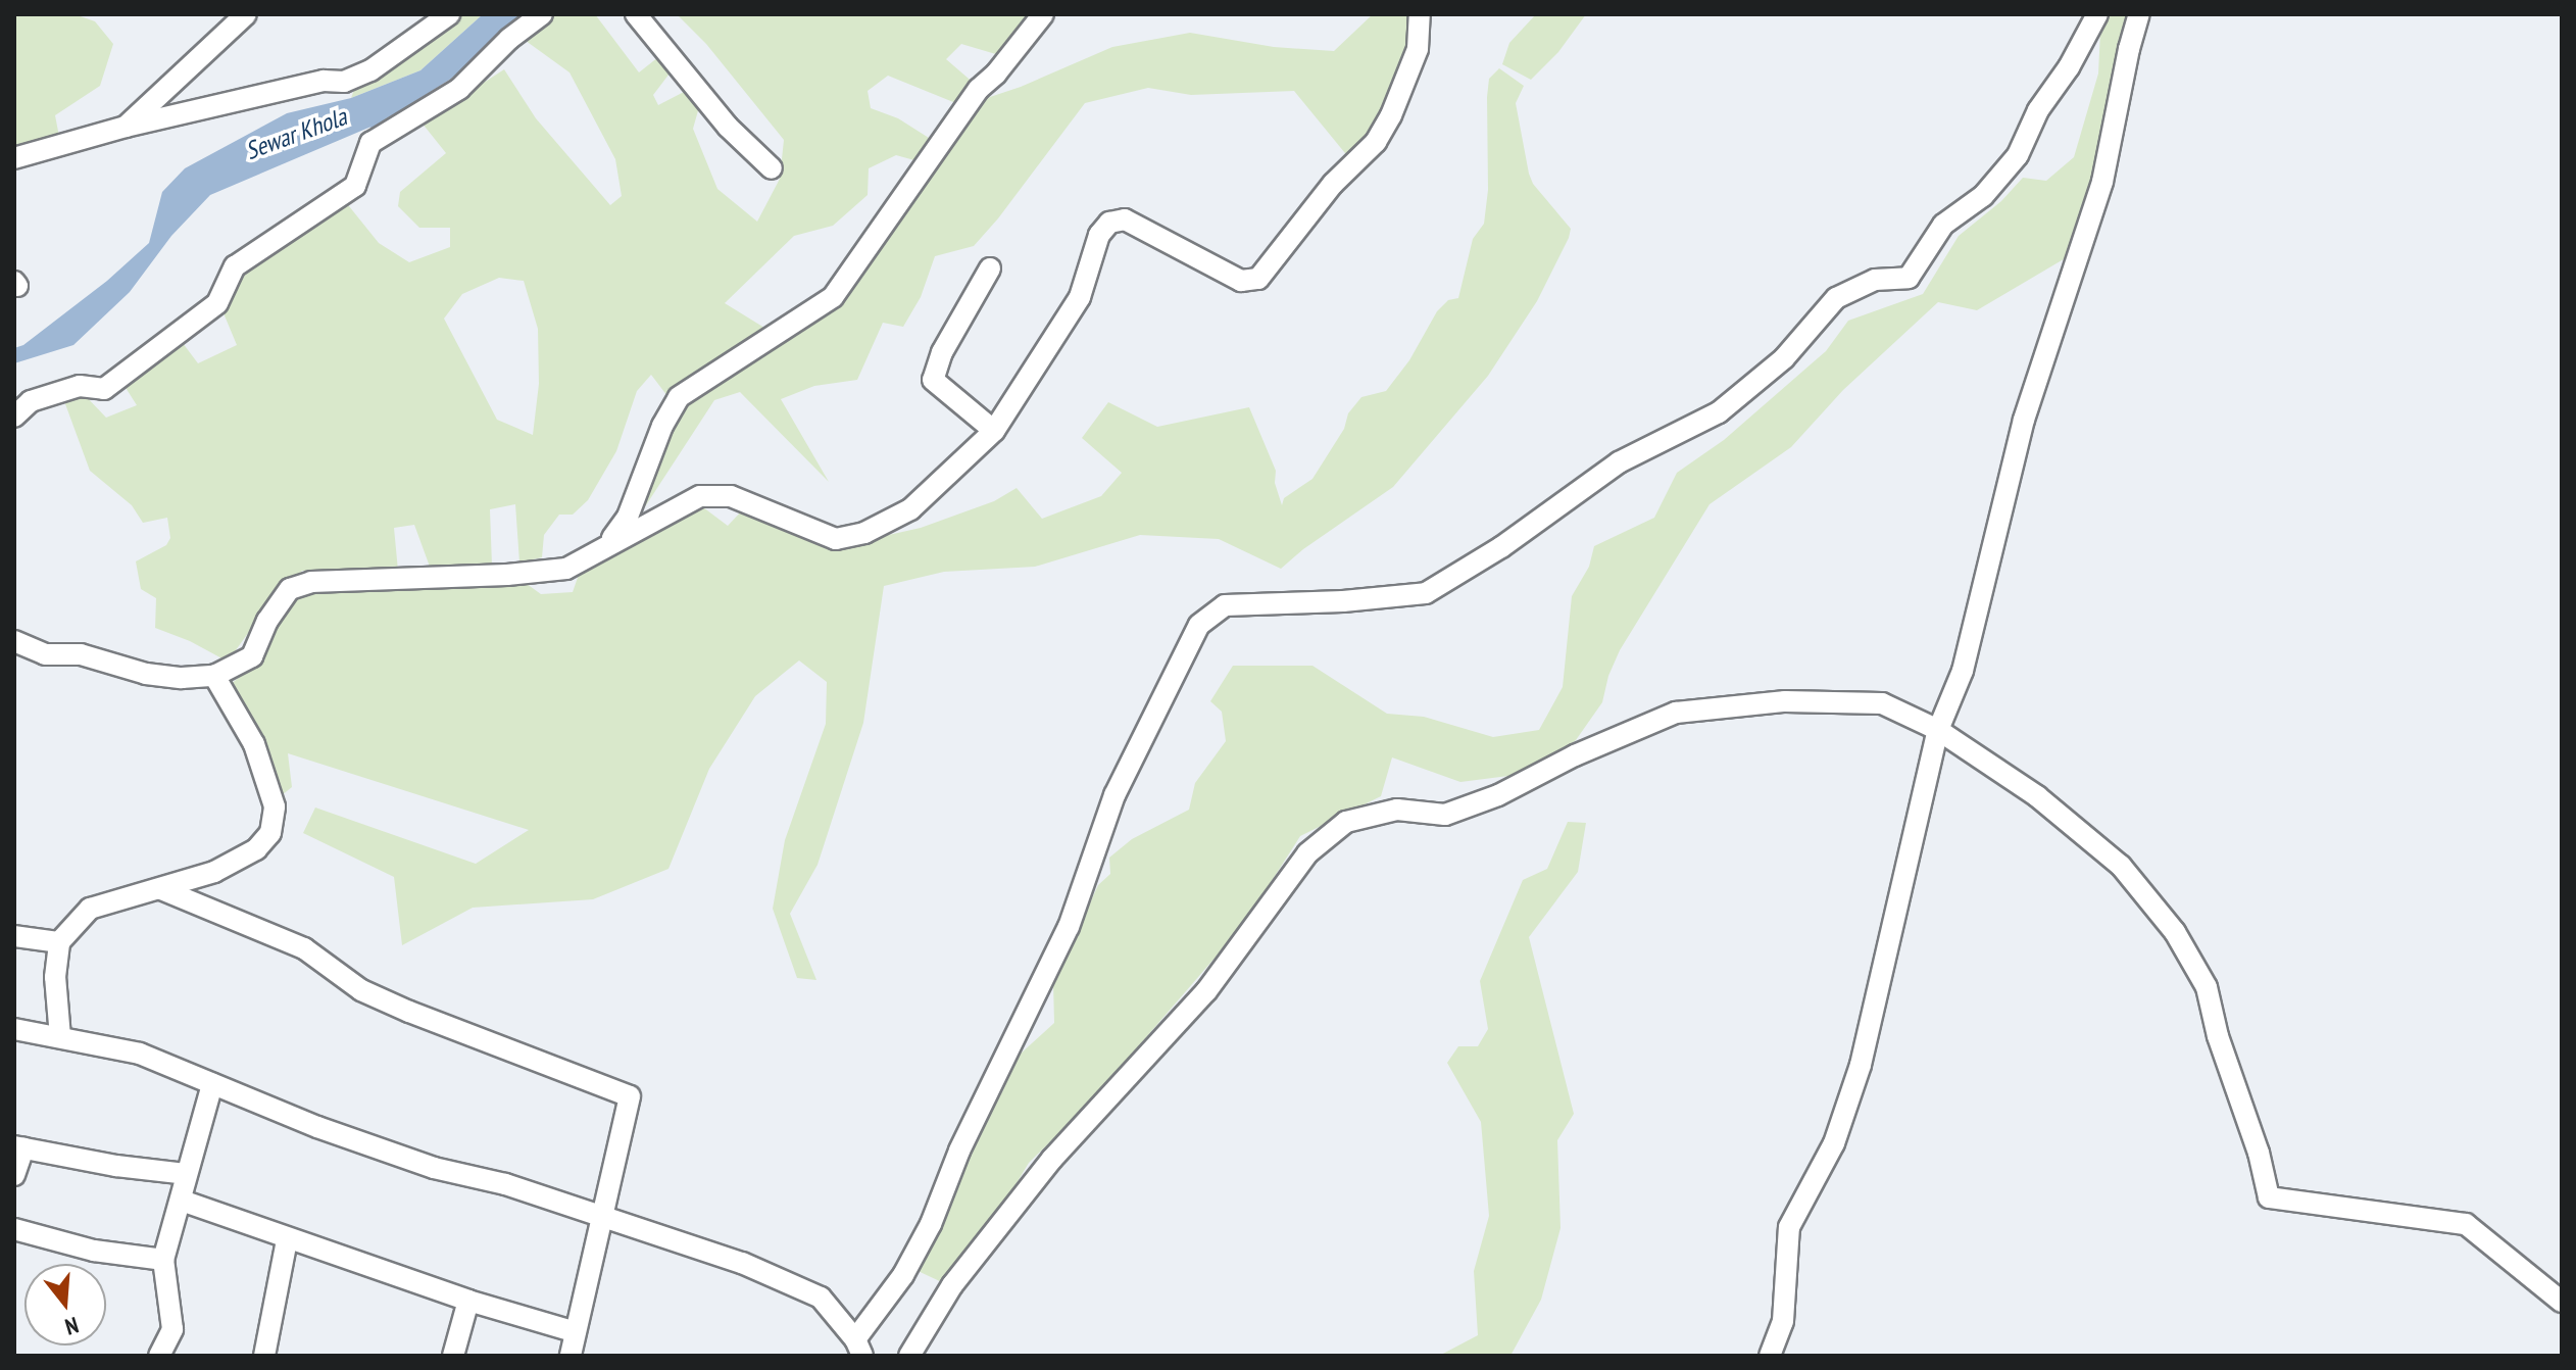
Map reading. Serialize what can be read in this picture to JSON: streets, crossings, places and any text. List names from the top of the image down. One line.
{"water":["Sewar Khola"],"north":"bottom"}
